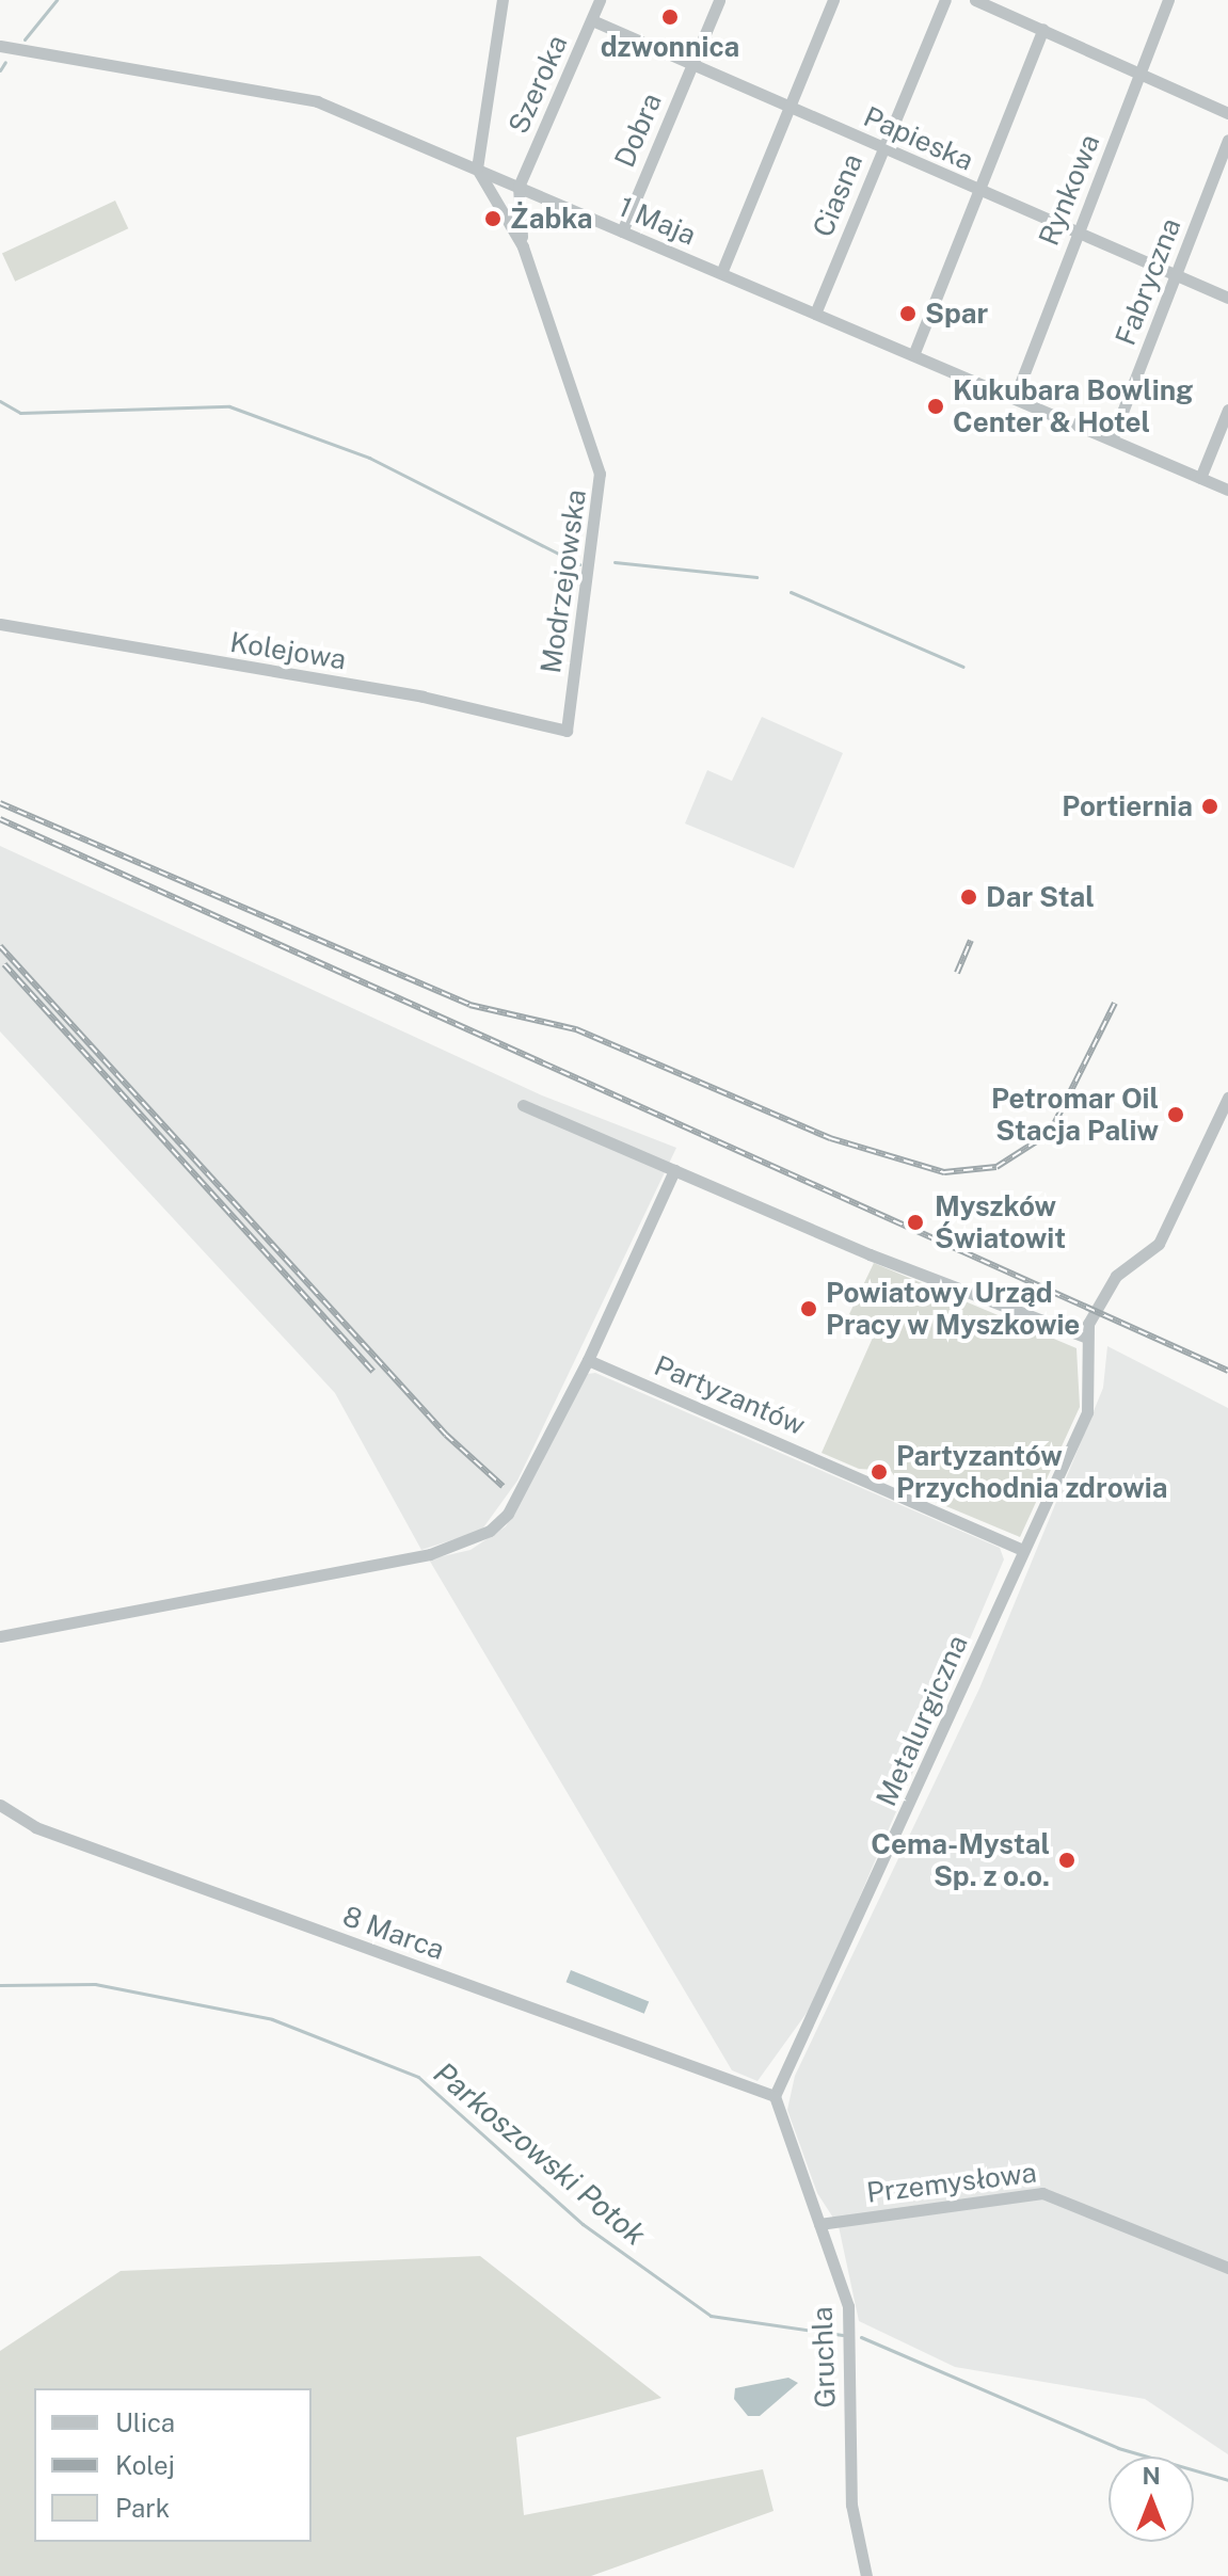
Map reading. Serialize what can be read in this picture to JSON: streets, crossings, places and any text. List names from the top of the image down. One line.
{"streets":{"street":["Szeroka","Dobra","Papieska","Rynkowa","Ciasna","1 Maja","Fabryczna","Modrzejowska","Kolejowa","Partyzantów","Metalurgiczna","8 Marca","Przemysłowa","Gruchla"]},"crossings":[["Szeroka","Papieska"],["Szeroka","1 Maja"],["Szeroka","Modrzejowska"],["Dobra","Papieska"],["Dobra","1 Maja"],["Papieska","Rynkowa"],["Papieska","Ciasna"],["Papieska","Fabryczna"],["Rynkowa","1 Maja"],["Ciasna","1 Maja"],["1 Maja","Fabryczna"],["1 Maja","Modrzejowska"],["Modrzejowska","Kolejowa"],["Partyzantów","Metalurgiczna"],["Metalurgiczna","8 Marca"],["Metalurgiczna","Gruchla"],["8 Marca","Gruchla"],["Przemysłowa","Gruchla"]],"water":["Parkoszowski Potok"],"places":["dzwonnica","Żabka","Spar","Kukubara Bowling Center & Hotel","Portiernia","Dar Stal","Petromar Oil Stacja Paliw","Myszków Światowit","Powiatowy Urząd Pracy w Myszkowie","Partyzantów Przychodnia zdrowia","Cema-Mystal Sp. z o.o."],"legend":["Ulica","Kolej","Park"],"north":"top"}
